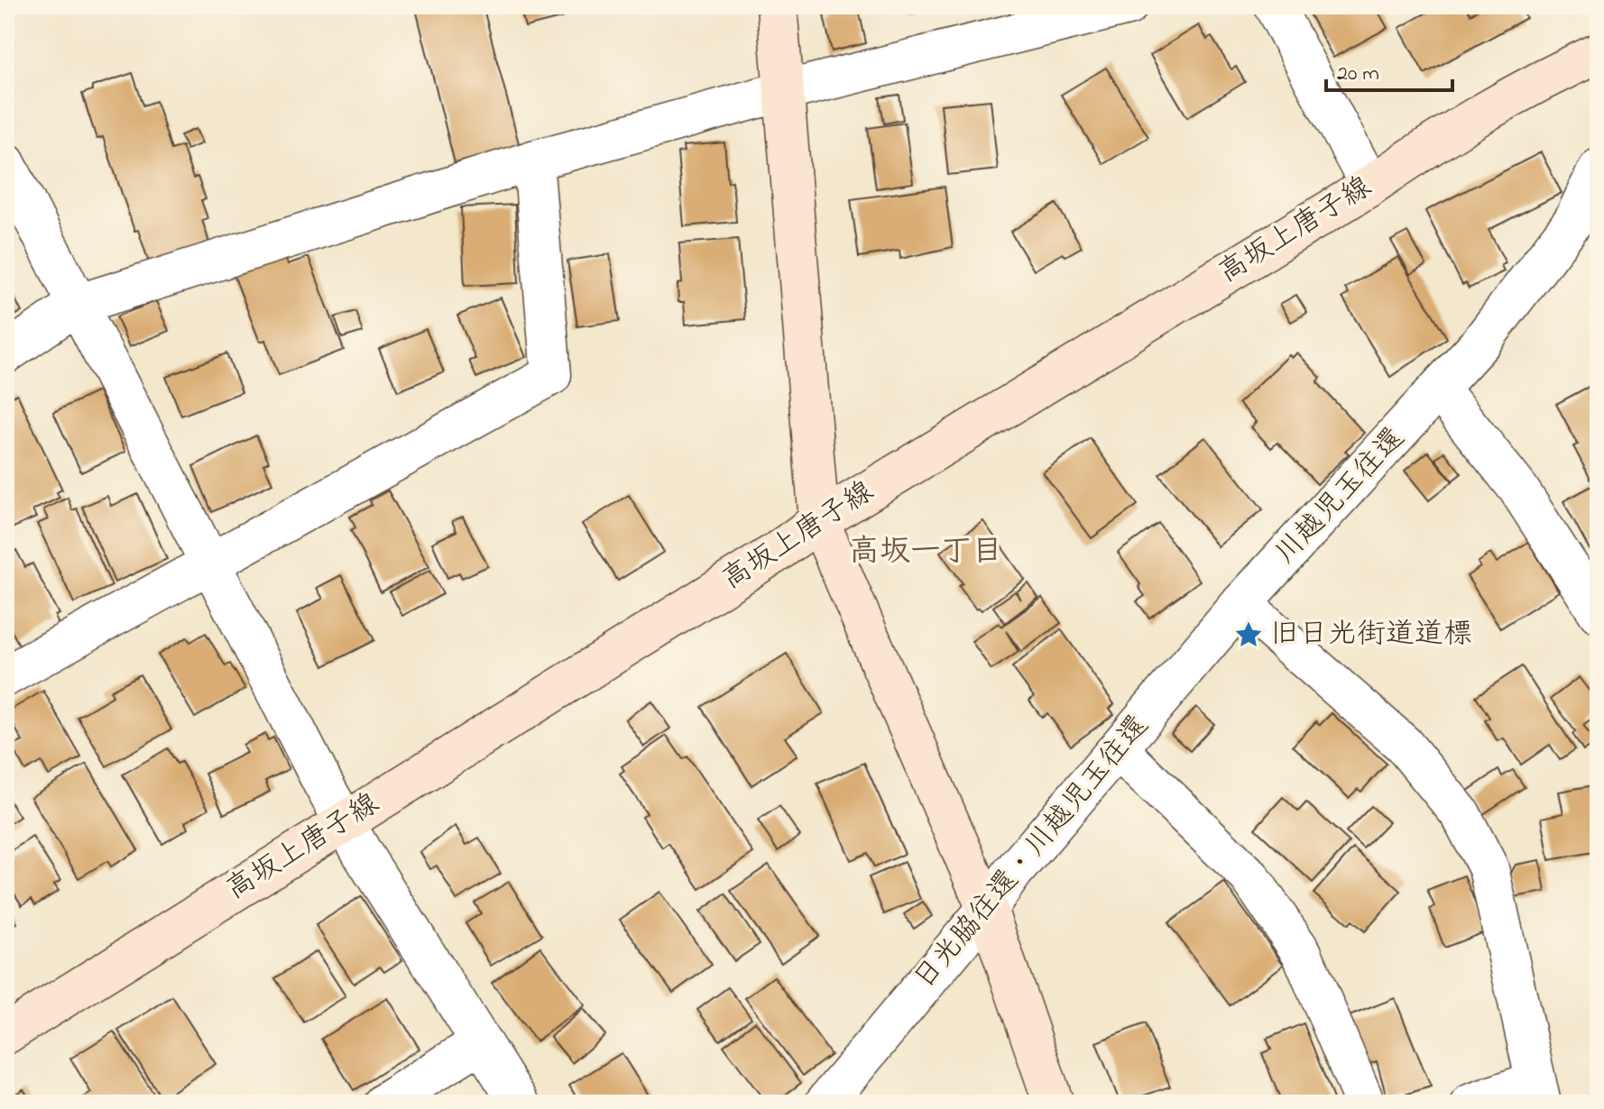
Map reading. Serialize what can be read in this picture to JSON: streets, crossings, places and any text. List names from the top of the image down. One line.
{"streets":{"main road":["高坂上唐子線"],"street":["川越児玉往還","日光脇往還・川越児玉往還"]},"crossings":[["川越児玉往還","日光脇往還・川越児玉往還"]],"districts":["高坂一丁目"],"places":{"place":["旧日光街道道標"]},"scale_bar":"20 m"}
